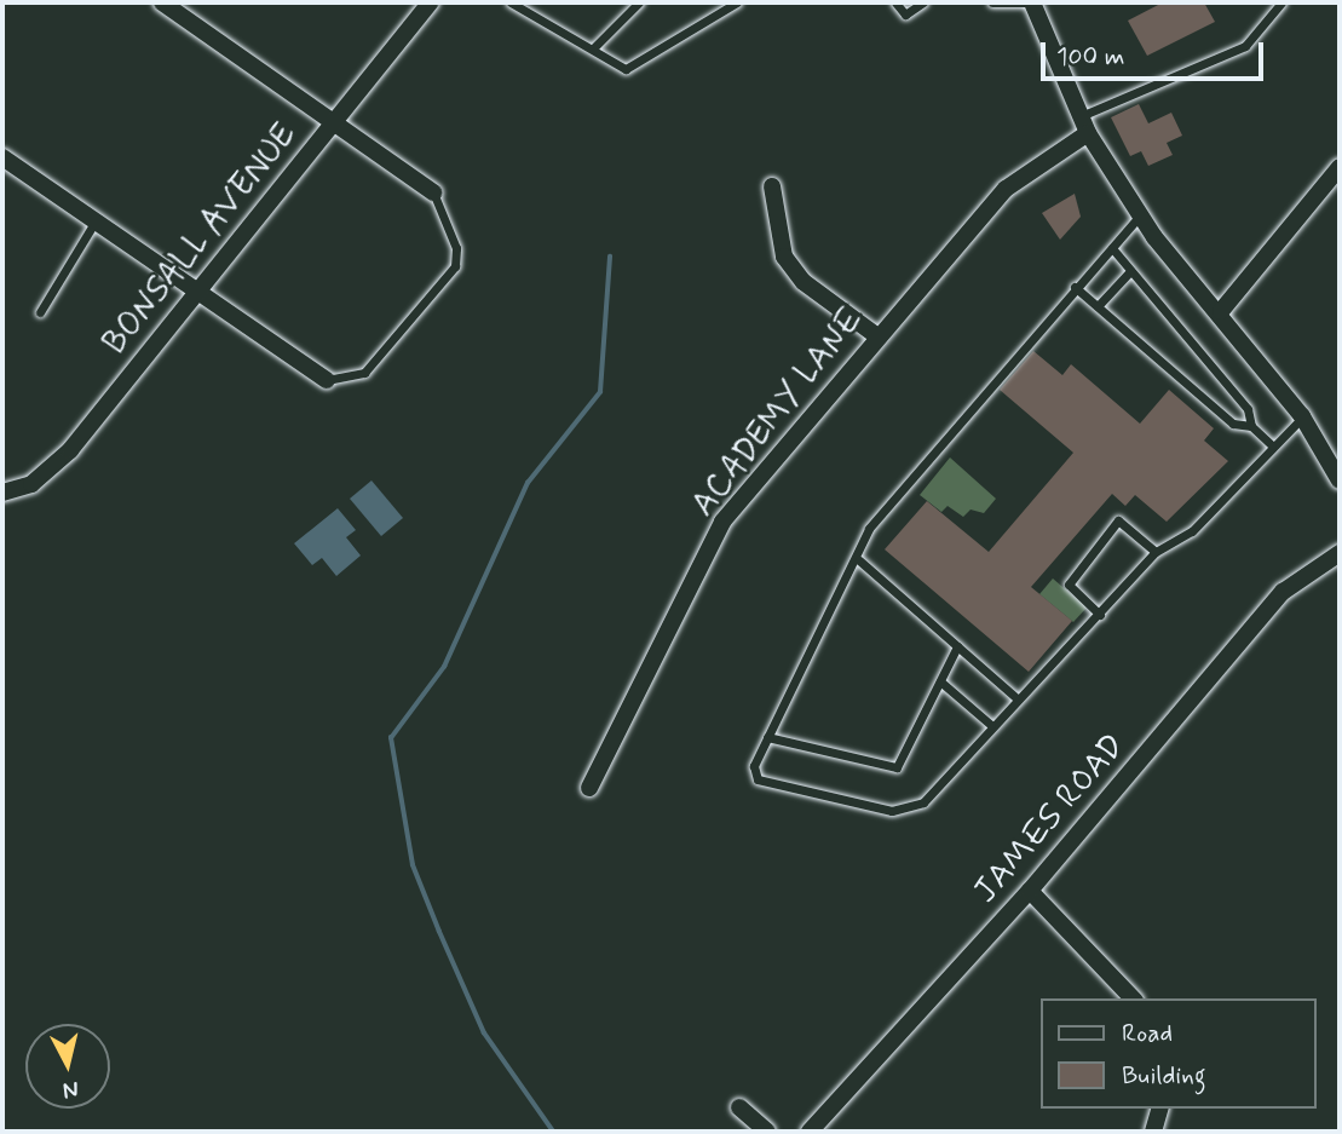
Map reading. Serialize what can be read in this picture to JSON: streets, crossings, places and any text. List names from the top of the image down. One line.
{"streets":{"street":["BONSALL AVENUE","ACADEMY LANE","JAMES ROAD"]},"legend":["Road","Building"],"scale_bar":"100 m","north":"bottom"}
